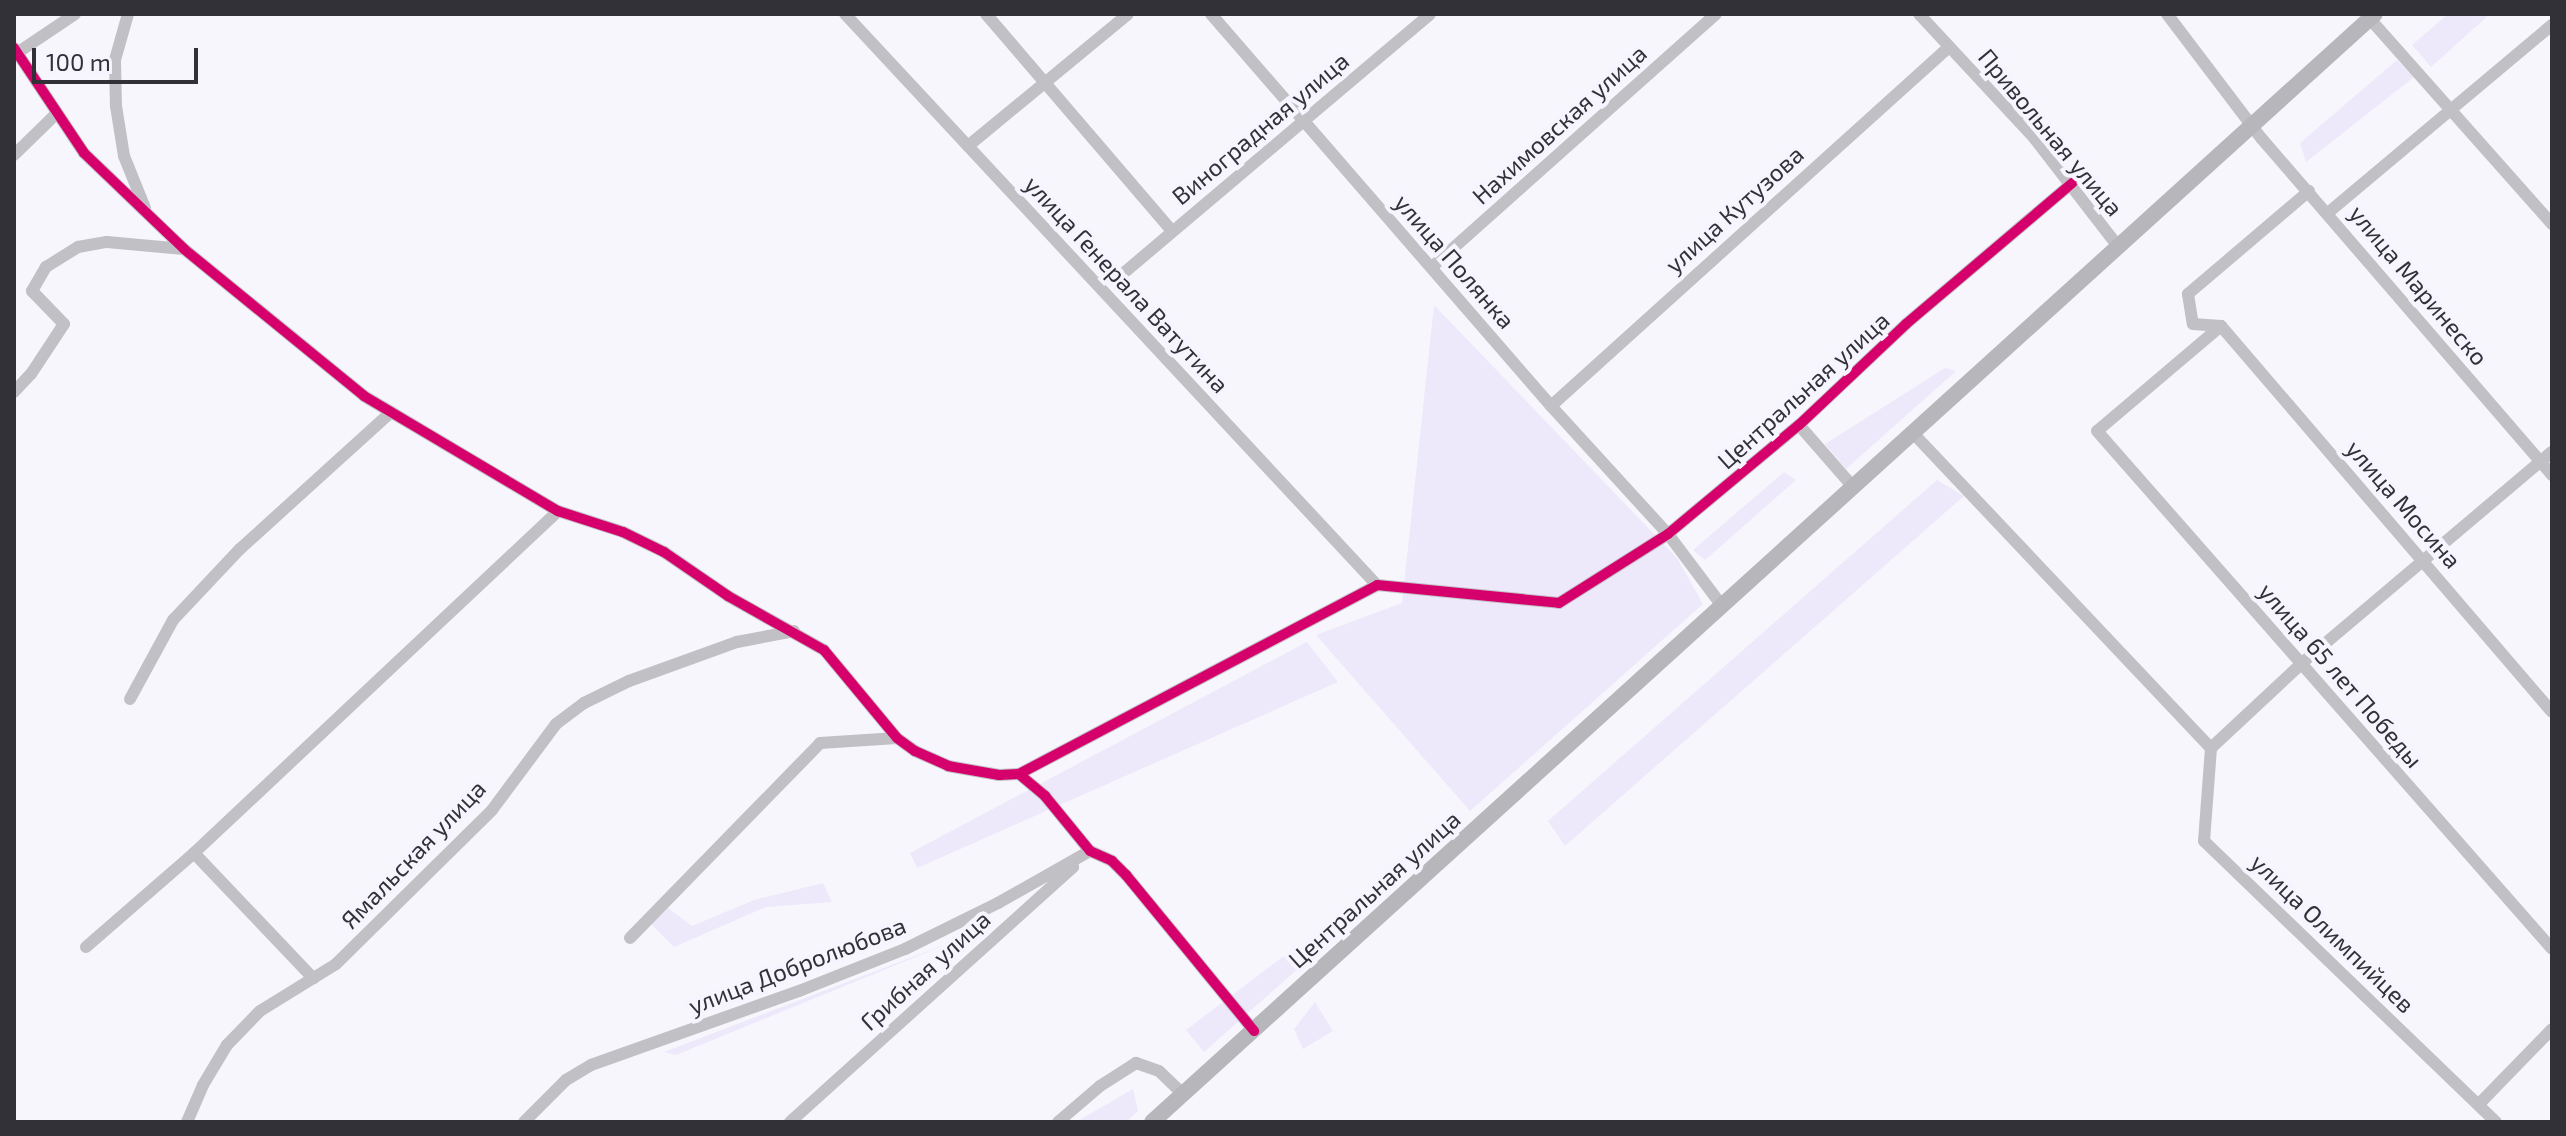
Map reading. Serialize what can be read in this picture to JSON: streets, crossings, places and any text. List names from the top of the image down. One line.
{"streets":{"main road":["Центральная улица"],"street":["Нахимовская улица","Виноградная улица","Привольная улица","улица Кутузова","улица Полянка","улица Генерала Ватутина","улица Маринеско","улица Мосина","улица 65 лет Победы","Ямальская улица","улица Олимпийцев","улица Добролюбова","Грибная улица"]},"crossings":[["Нахимовская улица","улица Полянка"],["Виноградная улица","улица Полянка"],["Привольная улица","улица Кутузова"],["Привольная улица","Центральная улица"],["улица Кутузова","улица Полянка"],["улица Полянка","Центральная улица"],["улица Генерала Ватутина","Центральная улица"],["улица Маринеско","Центральная улица"],["улица Мосина","улица 65 лет Победы"],["улица Добролюбова","Грибная улица"]],"scale_bar":"100 m"}
